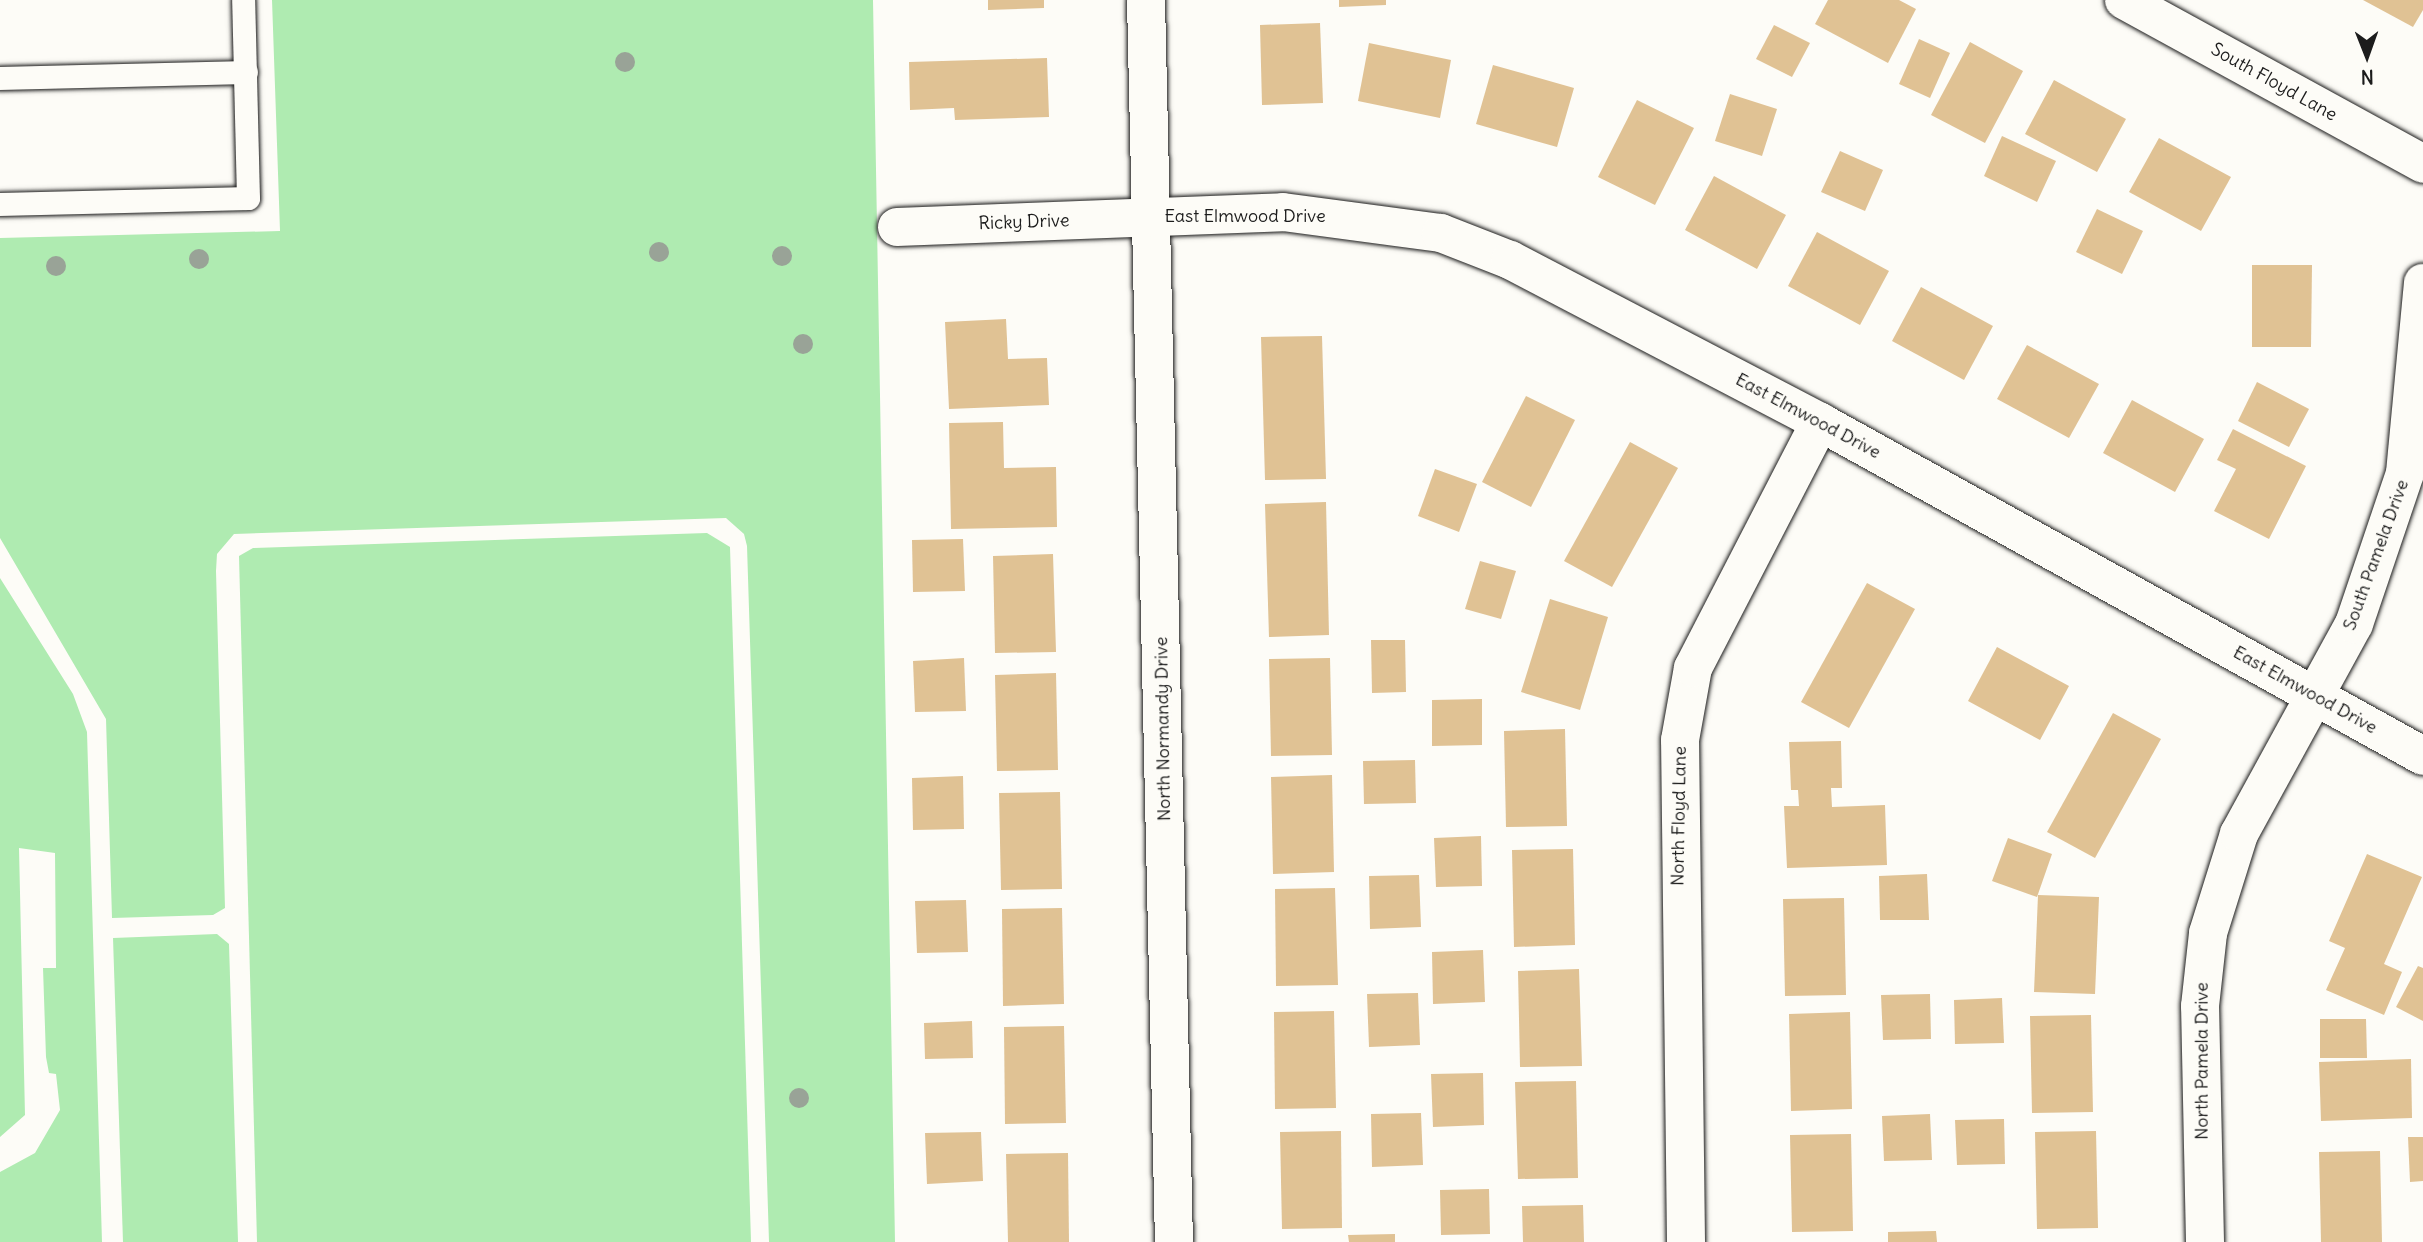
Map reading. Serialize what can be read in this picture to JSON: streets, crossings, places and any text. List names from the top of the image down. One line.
{"streets":{"street":["South Floyd Lane","East Elmwood Drive","Ricky Drive","South Pamela Drive","North Normandy Drive","North Floyd Lane","North Pamela Drive"]},"crossings":[["East Elmwood Drive","Ricky Drive"],["East Elmwood Drive","South Pamela Drive"],["East Elmwood Drive","North Normandy Drive"],["East Elmwood Drive","North Floyd Lane"],["East Elmwood Drive","North Pamela Drive"],["Ricky Drive","North Normandy Drive"],["South Pamela Drive","North Pamela Drive"]],"north":"bottom"}
